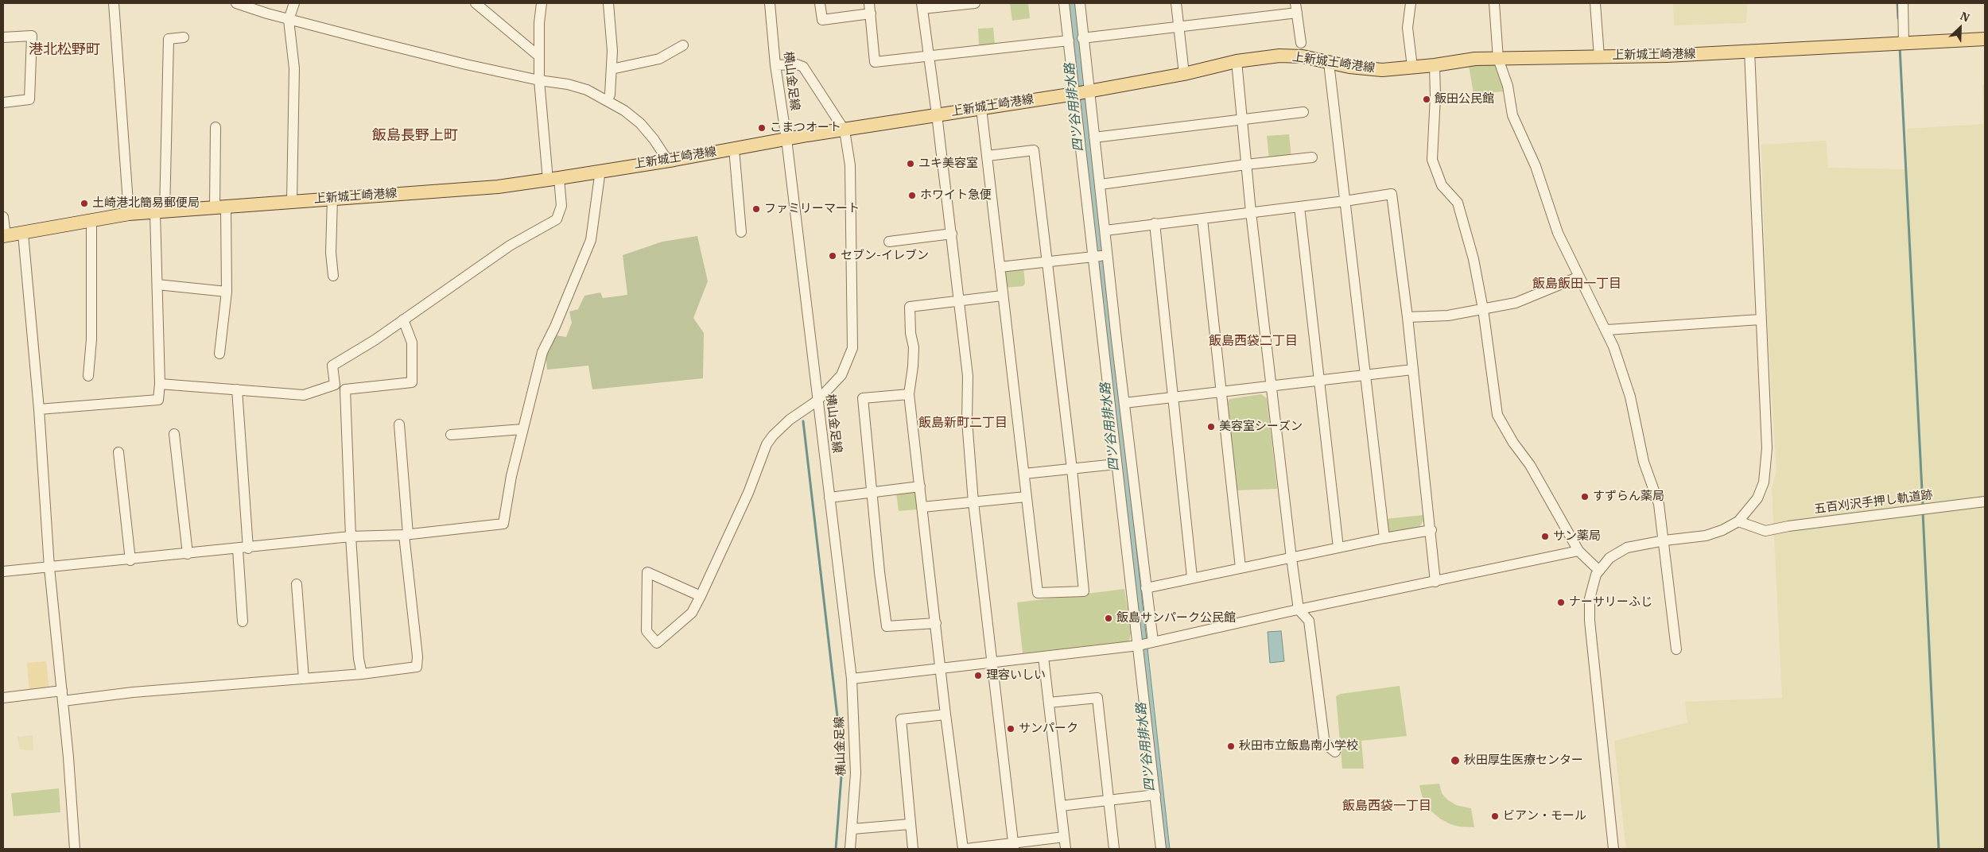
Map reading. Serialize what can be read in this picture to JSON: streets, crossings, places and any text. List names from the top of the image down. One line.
{"streets":{"main road":["上新城土崎港線"],"street":["横山金足線","五百刈沢手押し軌道跡"]},"crossings":[["上新城土崎港線","横山金足線"]],"districts":["港北松野町","飯島長野上町","飯島飯田一丁目","飯島西袋二丁目","飯島新町二丁目","飯島西袋一丁目"],"water":["四ツ谷用排水路"],"places":["飯田公民館","こまつオート","ユキ美容室","ホワイト急便","土崎港北簡易郵便局","ファミリーマート","セブン-イレブン","美容室シーズン","すずらん薬局","サン薬局","ナーサリーふじ","飯島サンパーク公民館","理容いしい","サンパーク","秋田市立飯島南小学校","秋田厚生医療センター","ビアン・モール"],"north":"top right"}
